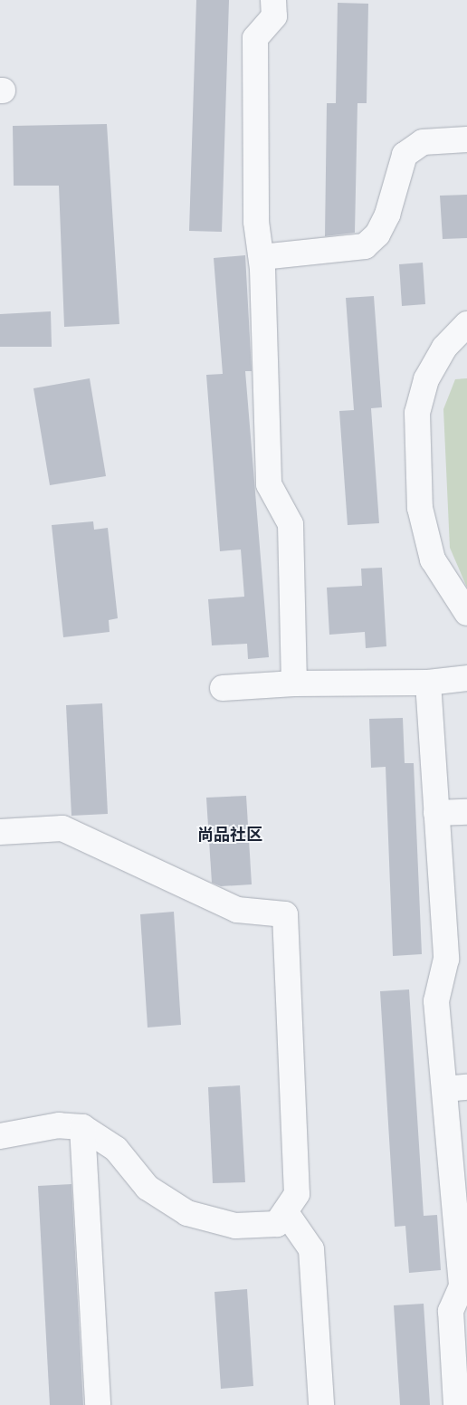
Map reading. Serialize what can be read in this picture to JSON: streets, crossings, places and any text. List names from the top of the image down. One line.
{"districts":["尚品社区"]}
